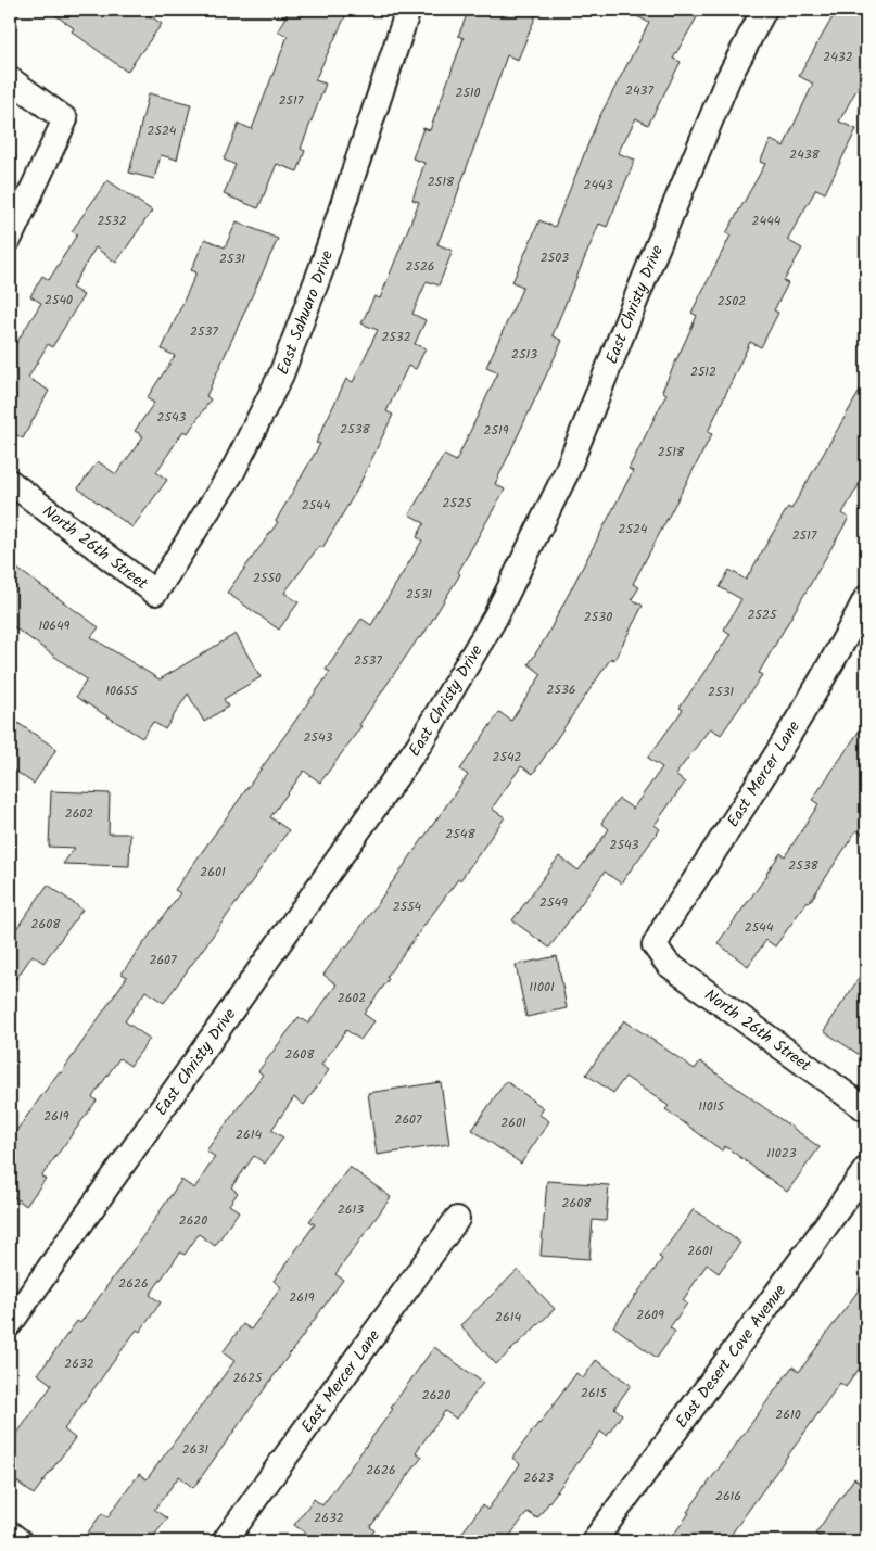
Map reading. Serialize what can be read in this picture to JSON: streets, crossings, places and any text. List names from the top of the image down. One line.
{"streets":{"street":["East Christy Drive","East Sahuaro Drive","North 26th Street","East Mercer Lane","East Desert Cove Avenue"]},"crossings":[["East Sahuaro Drive","North 26th Street"],["North 26th Street","East Mercer Lane"]],"house_numbers":["2432","2437","2510","2517","2524","2438","2518","2443","2532","2444","2503","2531","2526","2540","2502","2537","2532","2513","2512","2543","2538","2519","2518","2525","2544","2524","2517","2550","2531","2525","2530","10649","2537","2536","10655","2531","2543","2542","2602","2548","2543","2538","2601","2549","2554","2608","2544","2607","11001","2602","2608","11015","2619","2607","2601","2614","11023","2608","2613","2620","2601","2626","2619","2609","2614","2632","2625","2615","2620","2610","2631","2626","2623","2616","2632"]}
